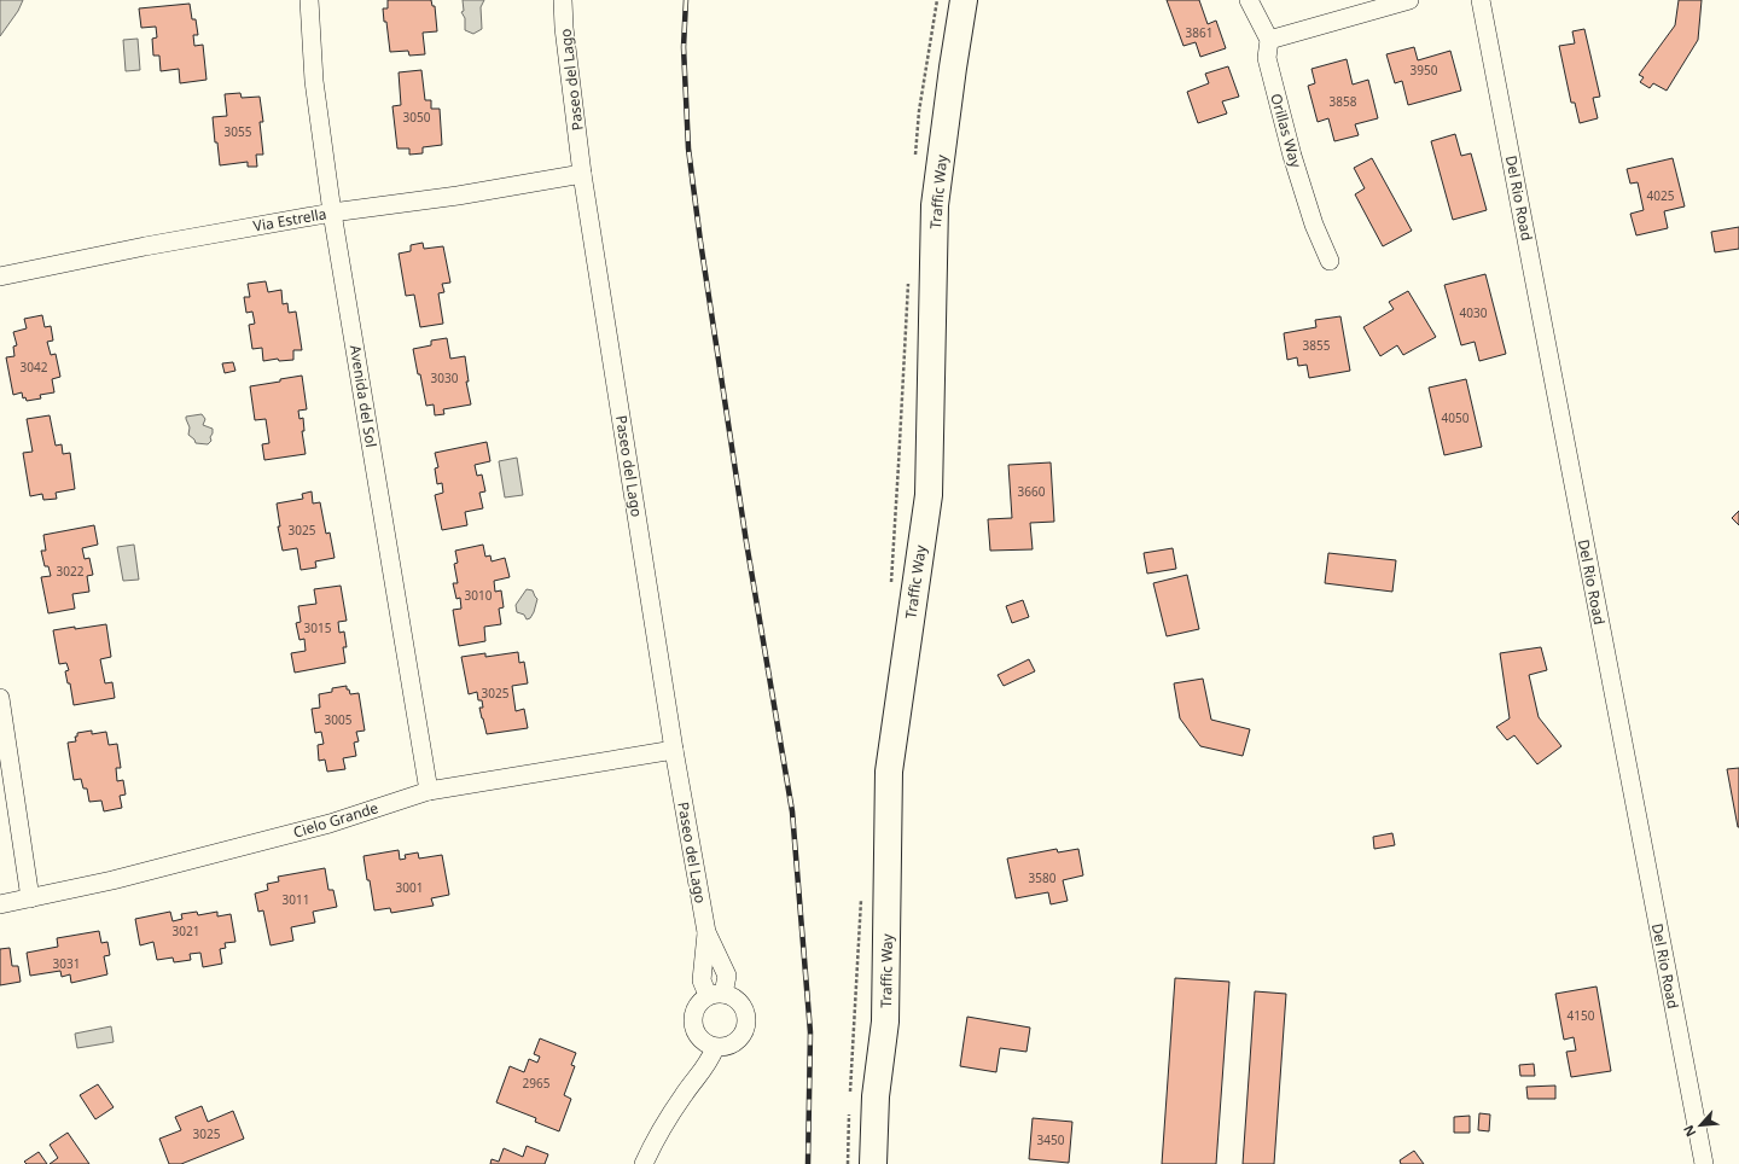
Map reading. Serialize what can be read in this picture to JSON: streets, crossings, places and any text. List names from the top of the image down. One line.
{"streets":{"street":["Paseo del Lago","Orillas Way","Traffic Way","Del Rio Road","Via Estrella","Avenida del Sol","Cielo Grande"]},"crossings":[["Paseo del Lago","Via Estrella"],["Paseo del Lago","Cielo Grande"],["Via Estrella","Avenida del Sol"],["Avenida del Sol","Cielo Grande"]],"house_numbers":["3861","3950","3858","3050","3055","4025","4030","3855","3042","3030","4050","3660","3025","3022","3010","3015","3025","3005","3580","3001","3011","3021","3031","4150","2965","3025","3450"],"north":"bottom left"}
